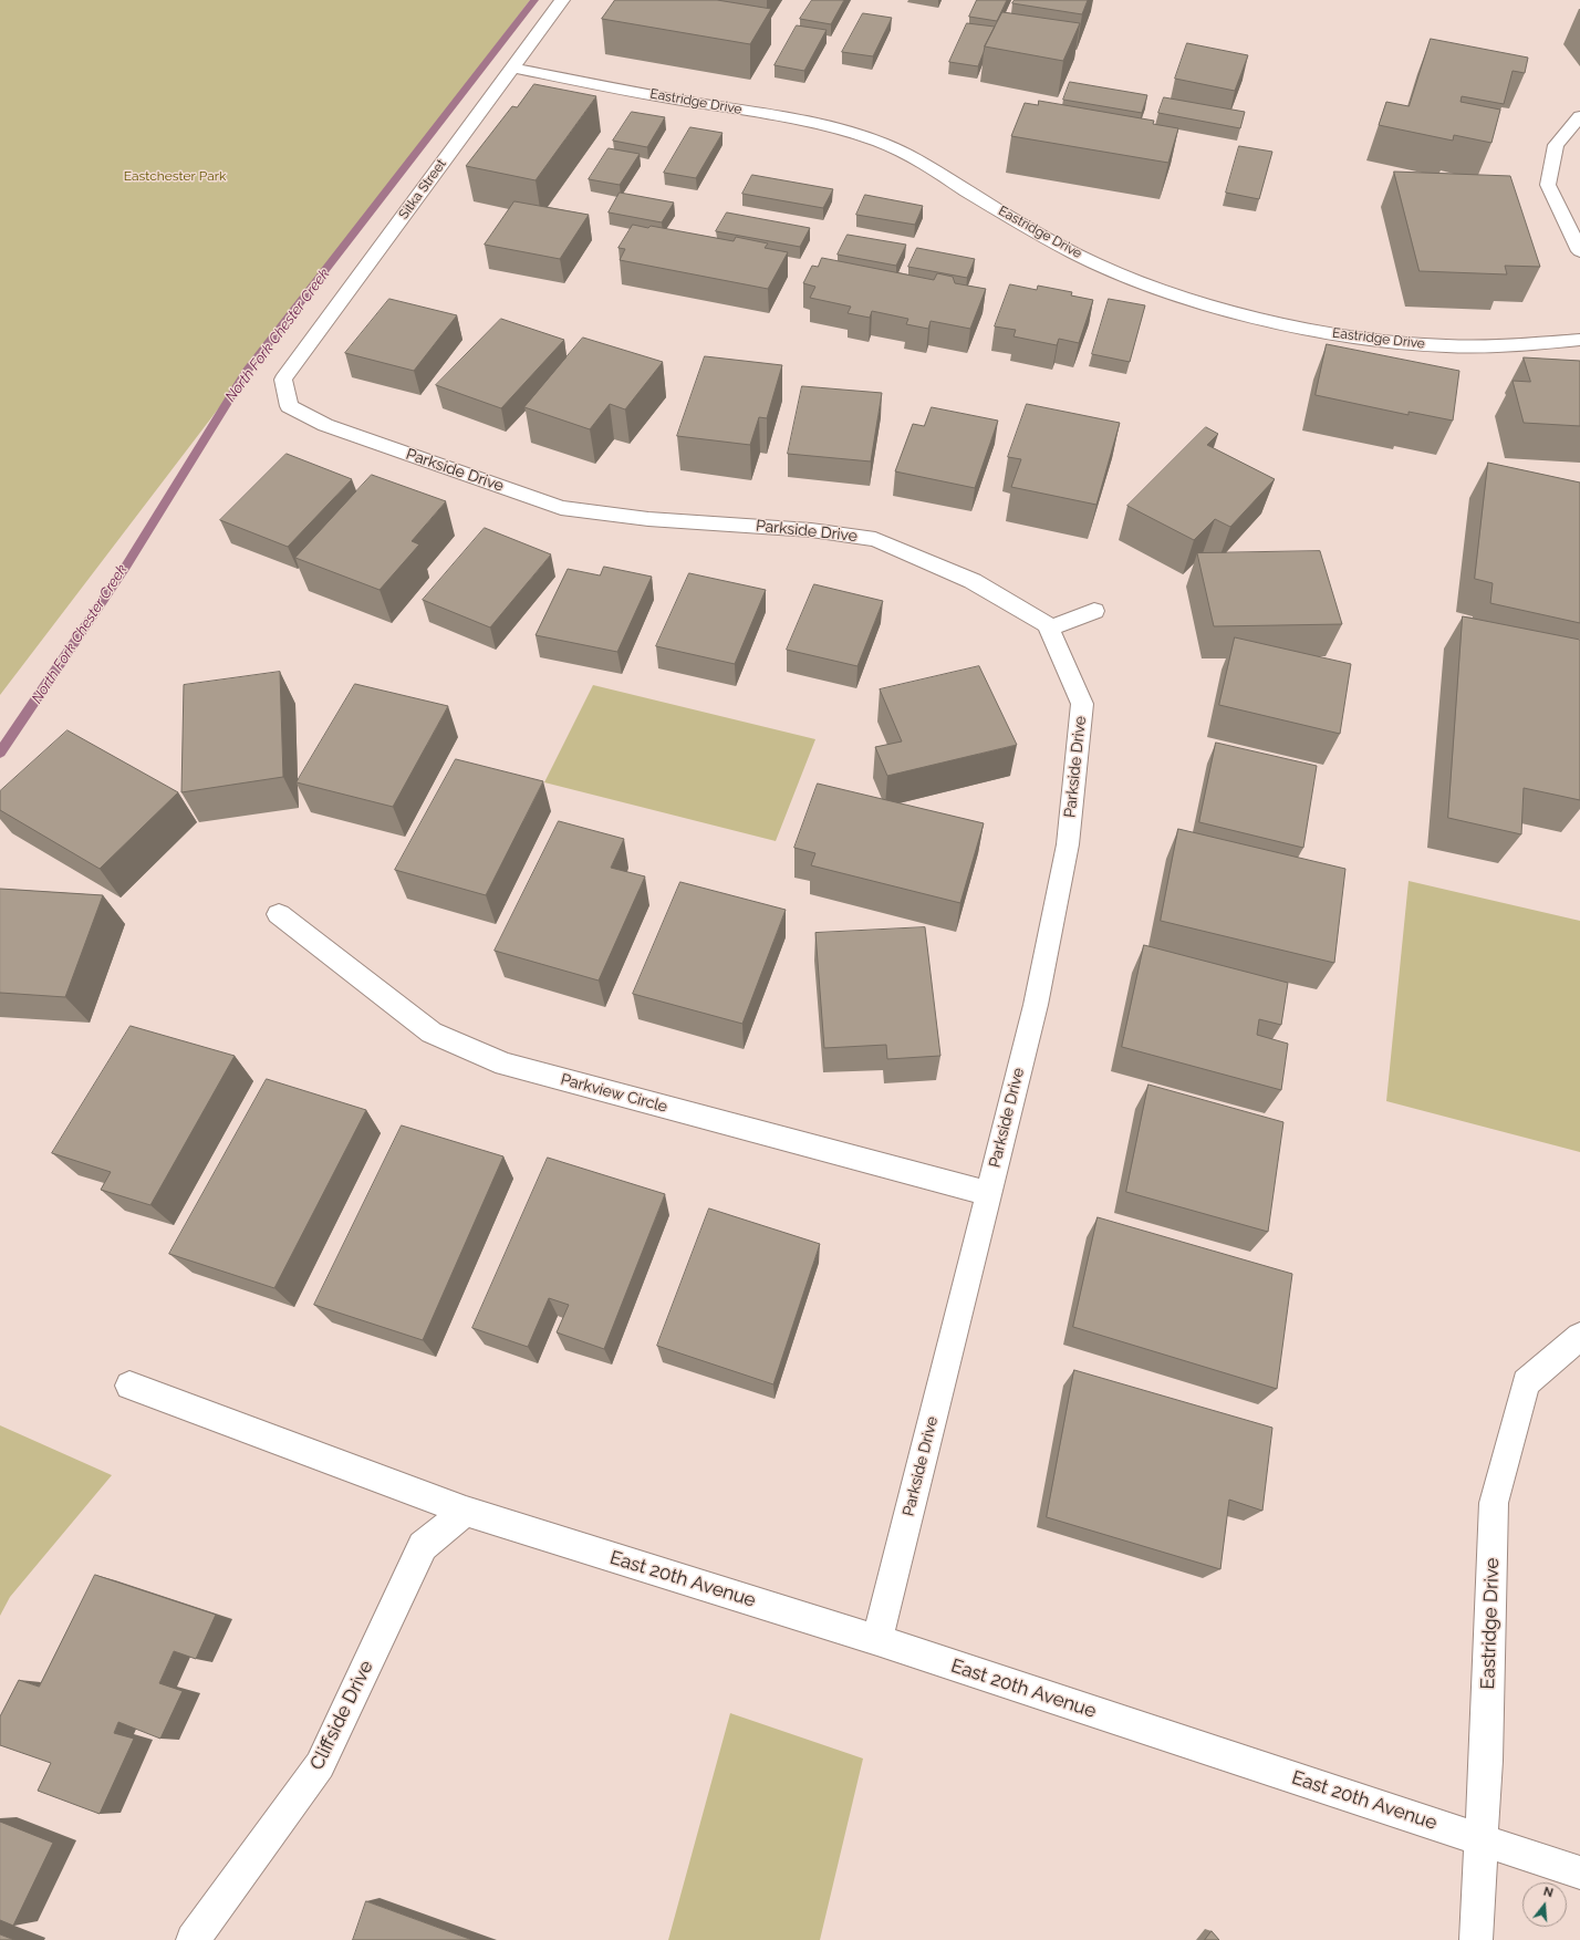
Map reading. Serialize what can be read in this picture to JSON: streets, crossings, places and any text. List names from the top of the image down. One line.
{"streets":{"street":["Eastridge Drive","Sitka Street","Parkside Drive","Parkview Circle","East 20th Avenue","Cliffside Drive"]},"crossings":[["Eastridge Drive","Sitka Street"],["Eastridge Drive","East 20th Avenue"],["Sitka Street","Parkside Drive"],["Parkside Drive","Parkview Circle"],["Parkside Drive","East 20th Avenue"],["East 20th Avenue","Cliffside Drive"]],"water":["North Fork Chester Creek"],"parks":["Eastchester Park"],"north":"top"}
